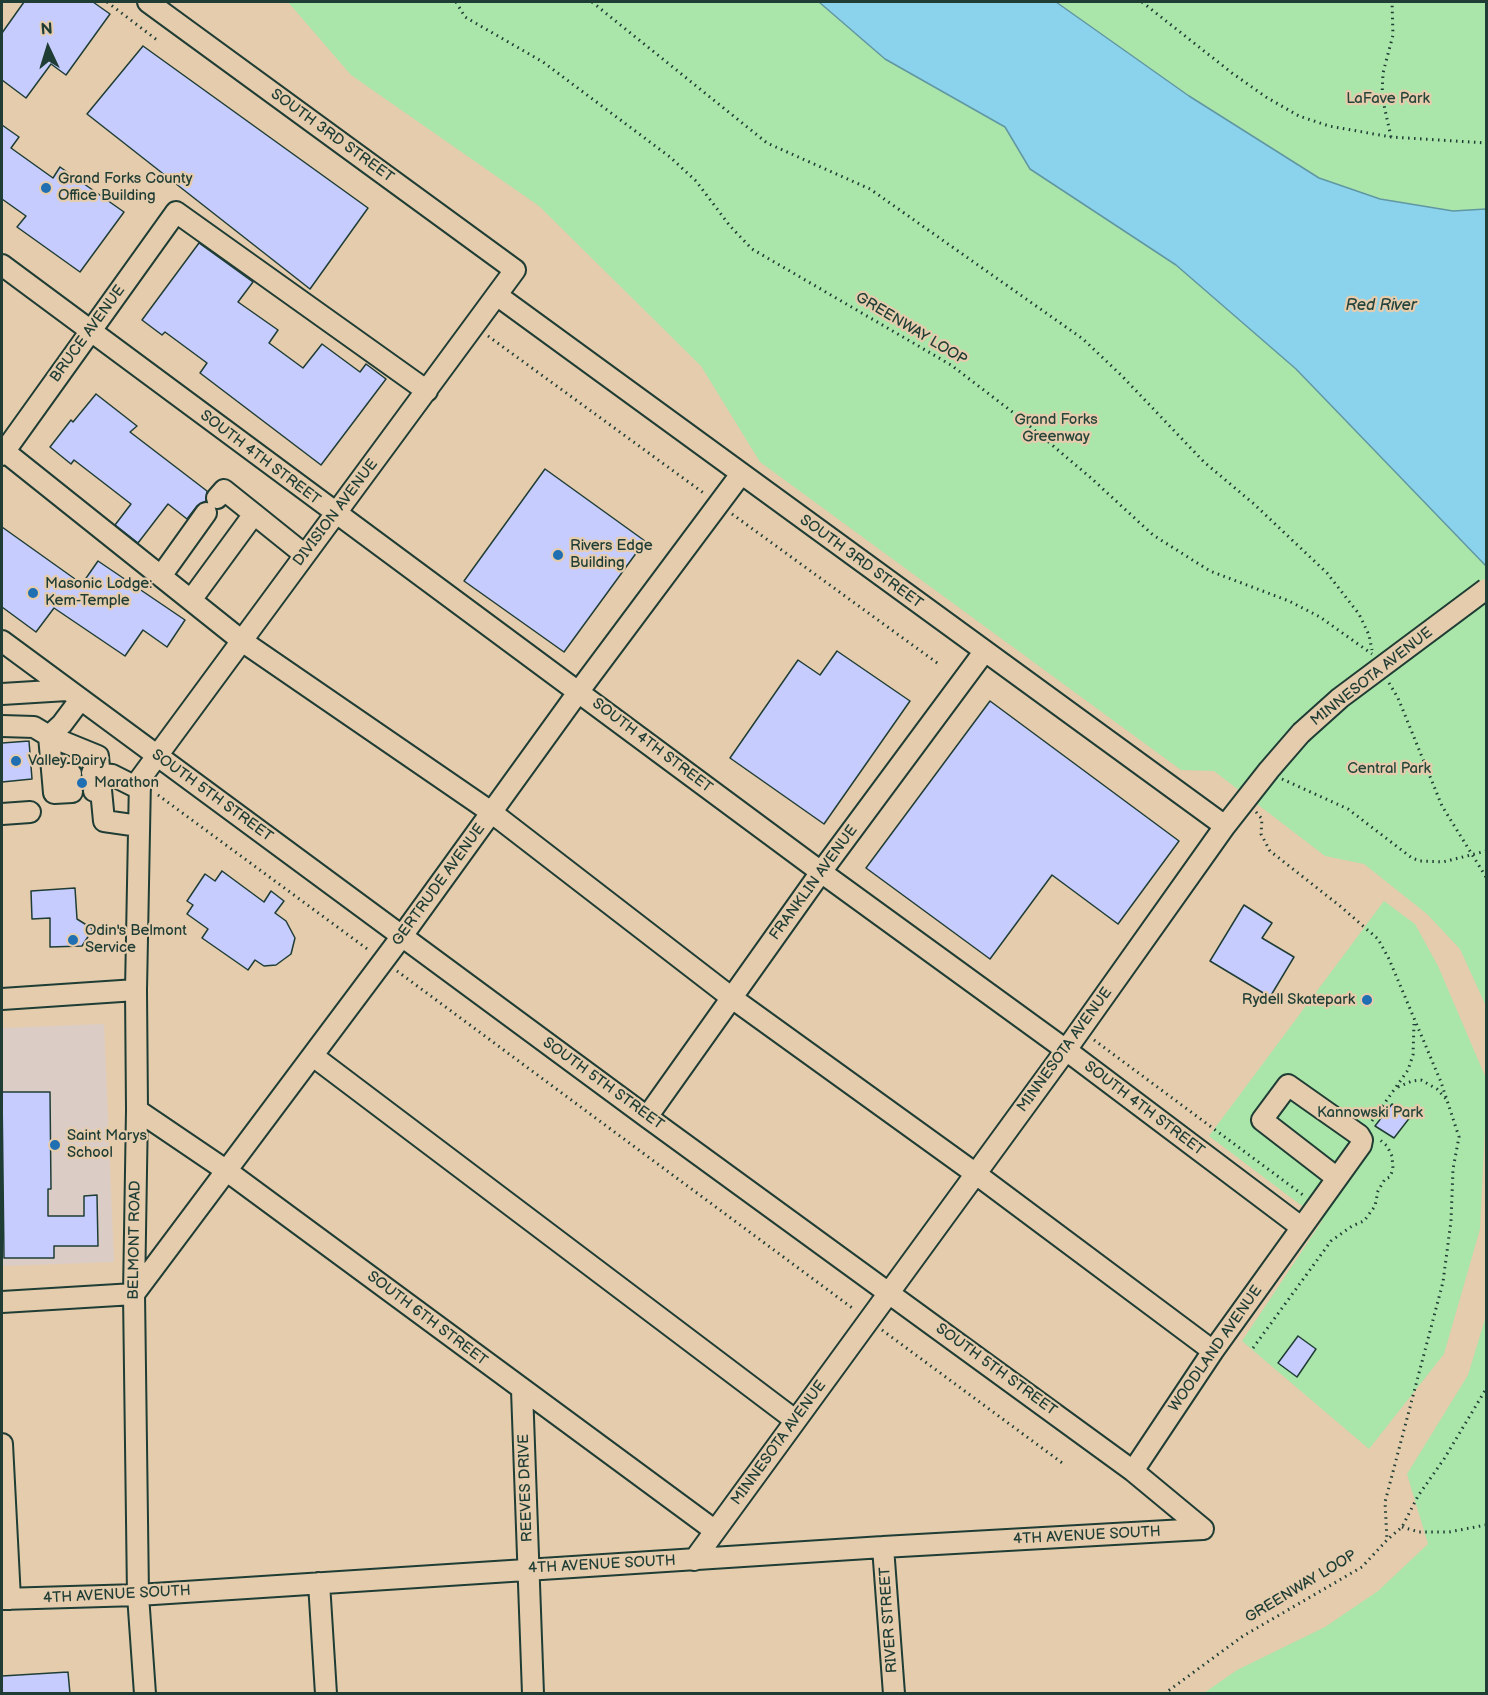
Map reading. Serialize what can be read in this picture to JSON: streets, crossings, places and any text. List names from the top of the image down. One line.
{"streets":{"street":["SOUTH 3RD STREET","BRUCE AVENUE","SOUTH 4TH STREET","DIVISION AVENUE","MINNESOTA AVENUE","SOUTH 5TH STREET","FRANKLIN AVENUE","GERTRUDE AVENUE","BELMONT ROAD","SOUTH 6TH STREET","WOODLAND AVENUE","REEVES DRIVE","4TH AVENUE SOUTH","RIVER STREET"],"path":["GREENWAY LOOP"]},"crossings":[["SOUTH 3RD STREET","DIVISION AVENUE"],["SOUTH 3RD STREET","MINNESOTA AVENUE"],["SOUTH 3RD STREET","FRANKLIN AVENUE"],["SOUTH 3RD STREET","GERTRUDE AVENUE"],["BRUCE AVENUE","SOUTH 4TH STREET"],["BRUCE AVENUE","DIVISION AVENUE"],["SOUTH 4TH STREET","DIVISION AVENUE"],["SOUTH 4TH STREET","MINNESOTA AVENUE"],["SOUTH 4TH STREET","FRANKLIN AVENUE"],["SOUTH 4TH STREET","GERTRUDE AVENUE"],["SOUTH 4TH STREET","WOODLAND AVENUE"],["DIVISION AVENUE","SOUTH 5TH STREET"],["MINNESOTA AVENUE","SOUTH 5TH STREET"],["MINNESOTA AVENUE","SOUTH 6TH STREET"],["MINNESOTA AVENUE","4TH AVENUE SOUTH"],["SOUTH 5TH STREET","FRANKLIN AVENUE"],["SOUTH 5TH STREET","GERTRUDE AVENUE"],["SOUTH 5TH STREET","WOODLAND AVENUE"],["SOUTH 5TH STREET","4TH AVENUE SOUTH"],["GERTRUDE AVENUE","BELMONT ROAD"],["GERTRUDE AVENUE","SOUTH 6TH STREET"],["BELMONT ROAD","SOUTH 6TH STREET"],["BELMONT ROAD","4TH AVENUE SOUTH"],["SOUTH 6TH STREET","REEVES DRIVE"],["REEVES DRIVE","4TH AVENUE SOUTH"],["4TH AVENUE SOUTH","RIVER STREET"]],"water":["Red River"],"parks":["LaFave Park","Grand Forks Greenway","Central Park","Kannowski Park"],"places":["Grand Forks County Office Building","Rivers Edge Building","Masonic Lodge: Kem-Temple","Valley Dairy","Marathon","Odin's Belmont Service","Rydell Skatepark","Saint Marys School"],"north":"top"}
